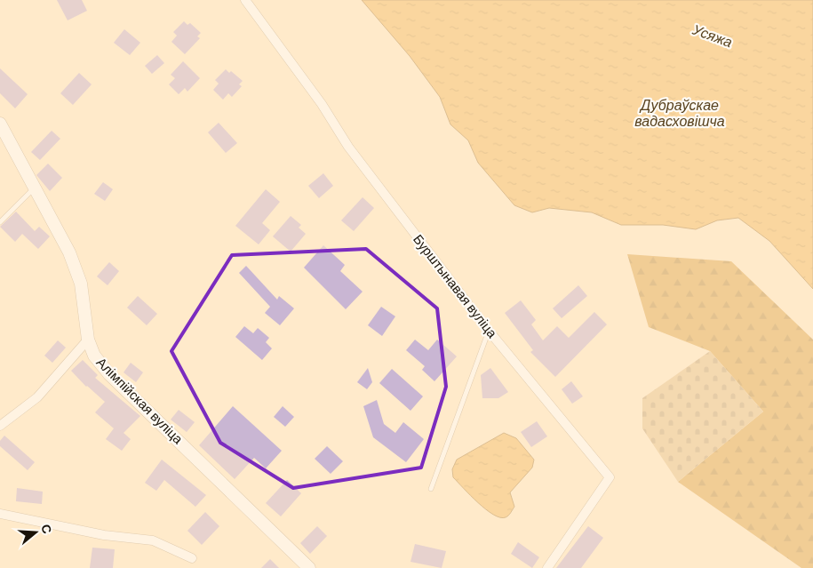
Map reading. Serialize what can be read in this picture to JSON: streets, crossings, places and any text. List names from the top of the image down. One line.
{"streets":{"street":["Бурштынавая вуліца","Алімпійская вуліца"]},"water":["Усяжа","Дубраўскае вадасховішча"],"north":"right"}
